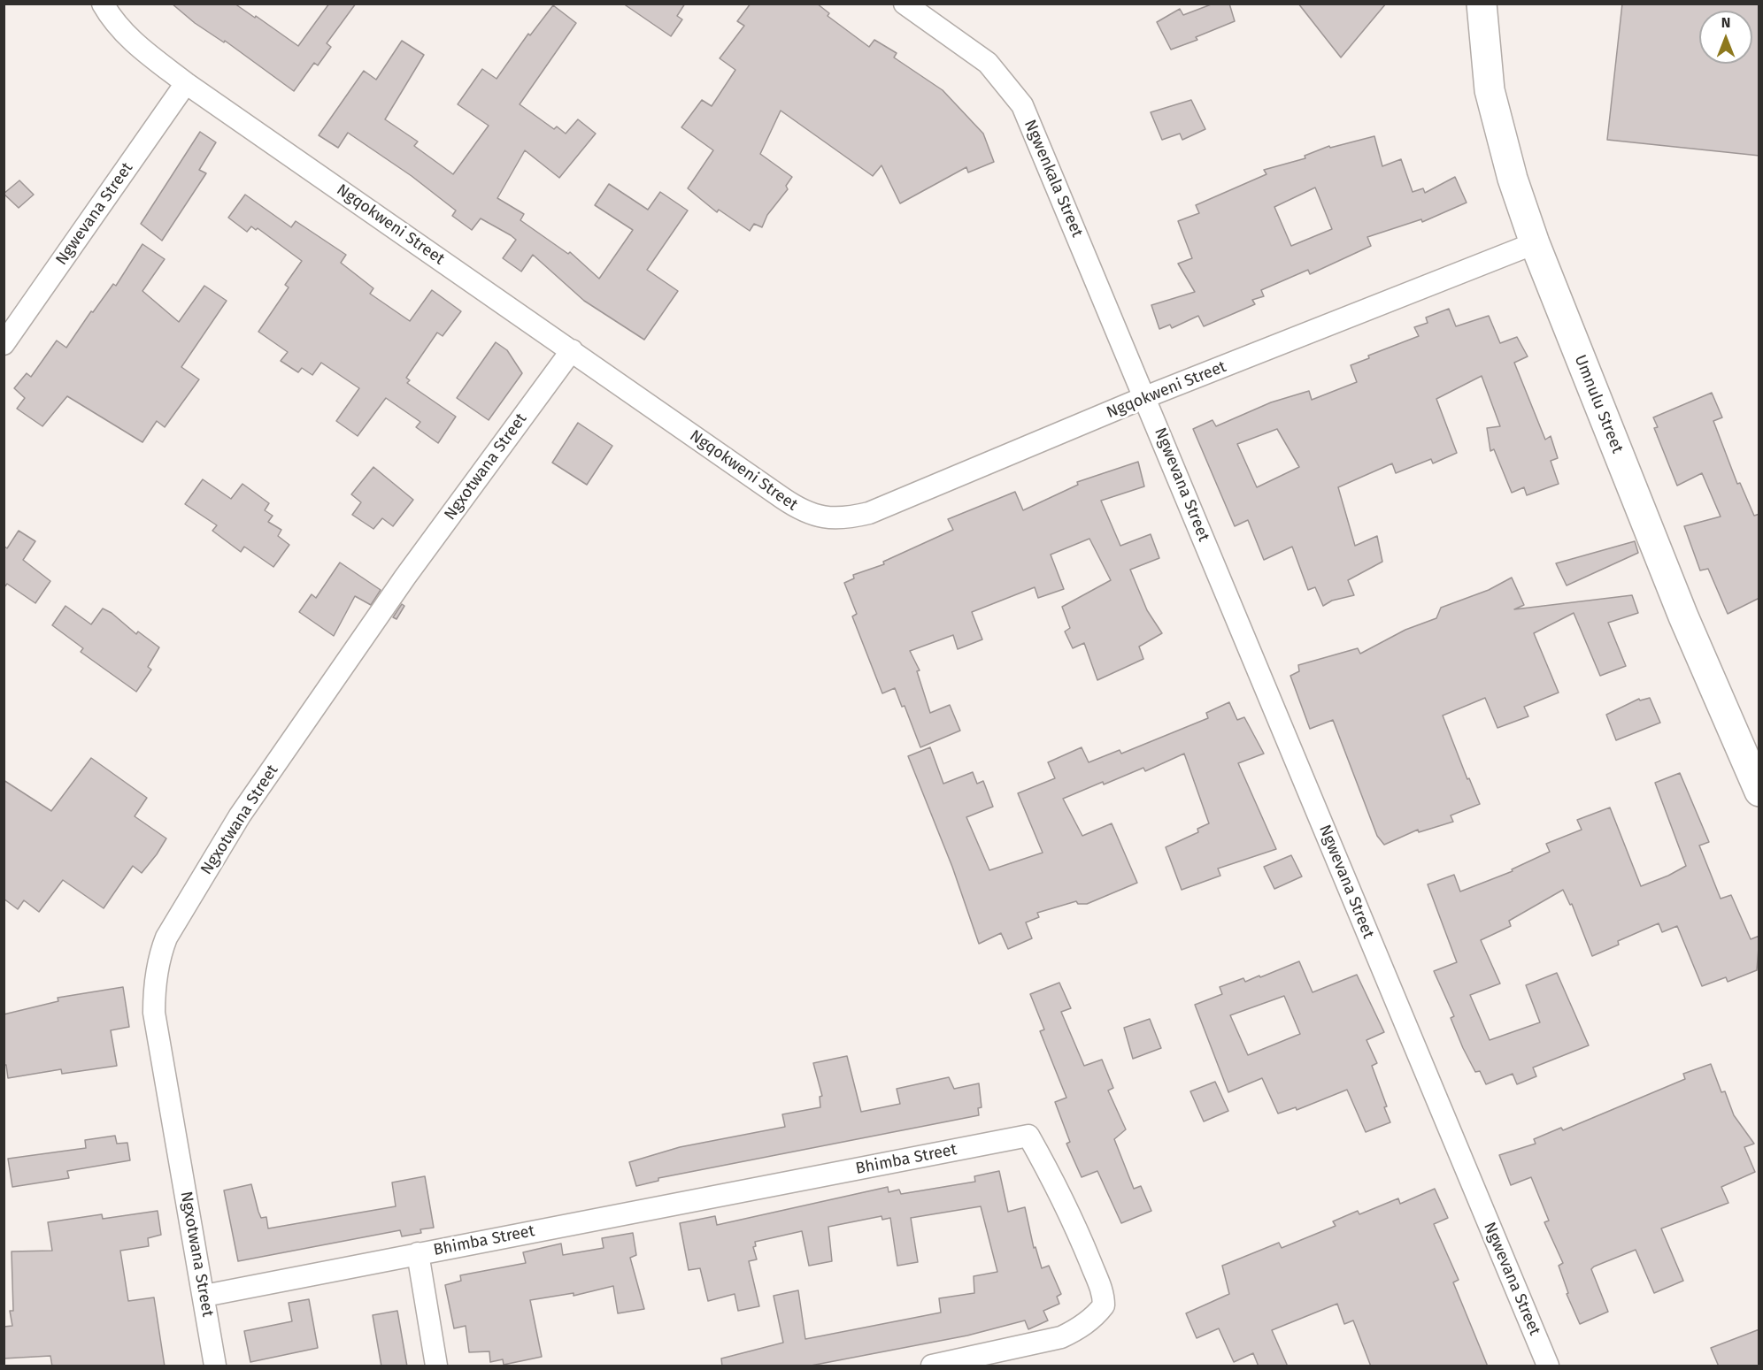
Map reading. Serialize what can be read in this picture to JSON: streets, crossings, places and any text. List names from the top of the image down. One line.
{"streets":{"street":["Ngwenkala Street","Ngwevana Street","Ngqokweni Street","Umnulu Street","Ngxotwana Street","Bhimba Street"]},"crossings":[["Ngwenkala Street","Ngwevana Street"],["Ngwenkala Street","Ngqokweni Street"],["Ngwevana Street","Ngqokweni Street"],["Ngqokweni Street","Umnulu Street"],["Ngqokweni Street","Ngxotwana Street"],["Ngxotwana Street","Bhimba Street"]],"north":"top"}
